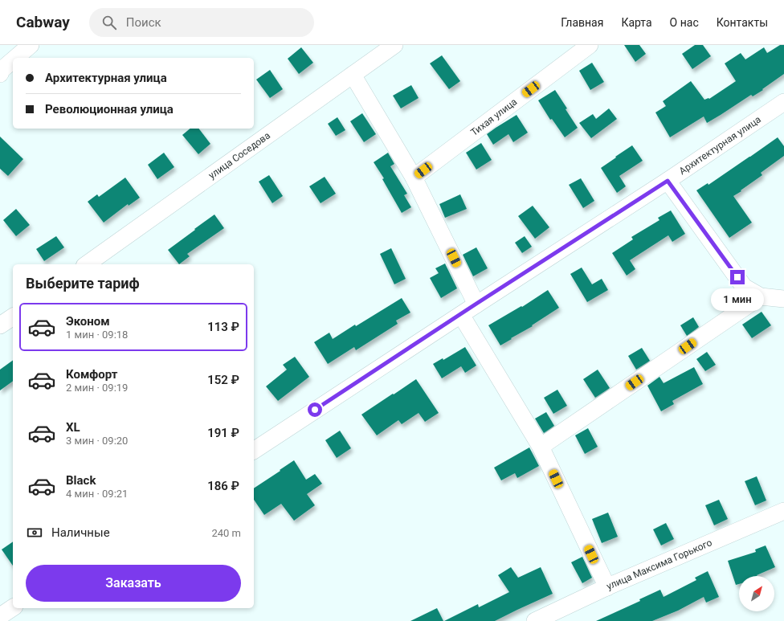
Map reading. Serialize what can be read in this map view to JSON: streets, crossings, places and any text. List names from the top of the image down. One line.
{"streets":{"street":["Тихая улица","Архитектурная улица","улица Соседова","улица Максима Горького"]},"north":"top right","page":{"header":"Cabway","search":"Поиск","nav":["Главная","Карта","О нас","Контакты"],"banner":["Архитектурная улица","Революционная улица"],"heading":"Выберите тариф","bubble":"1 мин","list":[{"name":"Эконом","note":"1 мин · 09:18","value":"113 ₽"},{"name":"Комфорт","note":"2 мин · 09:19","value":"152 ₽"},{"name":"XL","note":"3 мин · 09:20","value":"191 ₽"},{"name":"Black","note":"4 мин · 09:21","value":"186 ₽"}],"pay":["Наличные","240 m"],"buttons":"Заказать"}}
